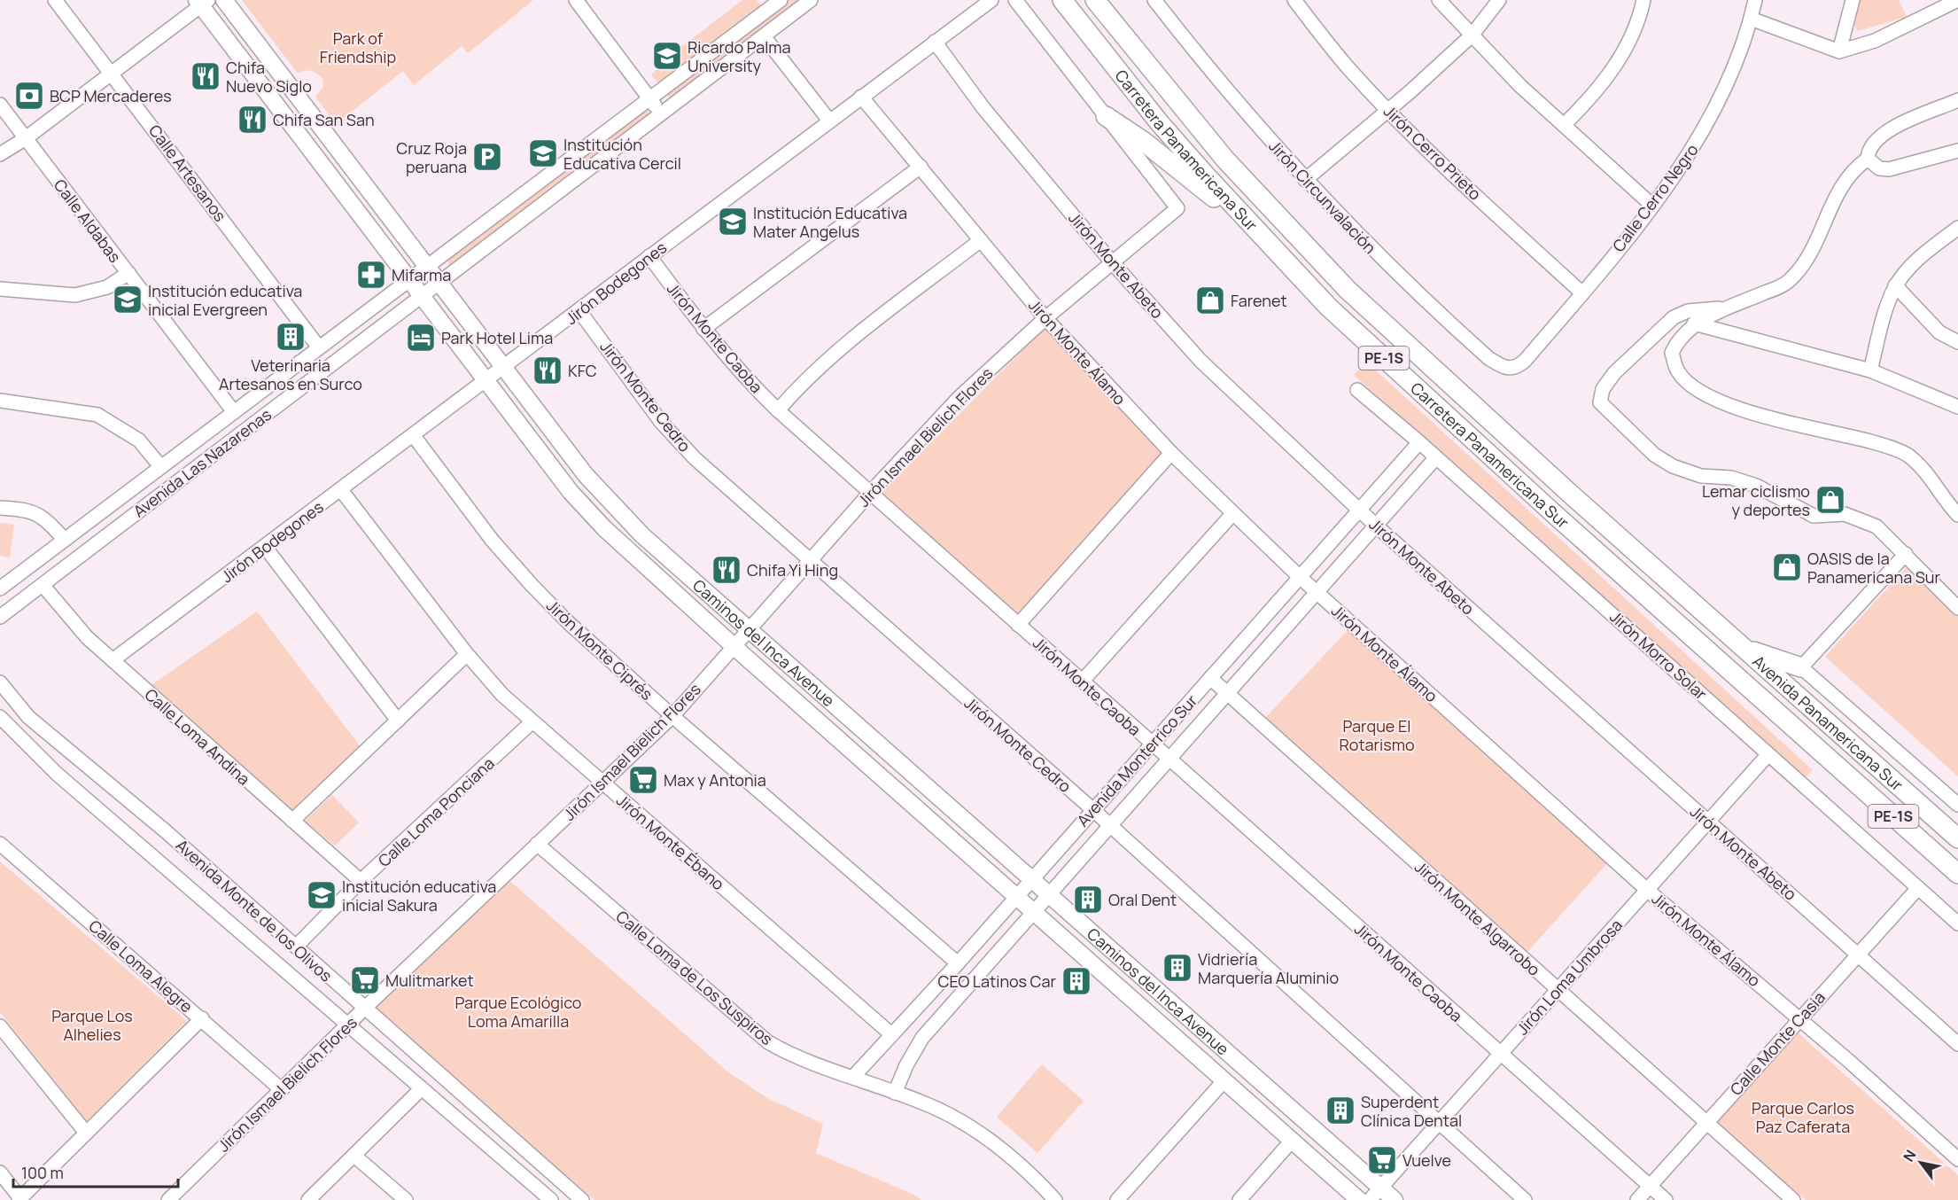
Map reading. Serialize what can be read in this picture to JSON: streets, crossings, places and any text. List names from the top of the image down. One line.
{"streets":{"highway":["Carretera Panamericana Sur","PE-1S","Avenida Panamericana Sur"],"main road":["Caminos del Inca Avenue"],"street":["Jirón Cerro Prieto","Calle Artesanos","Jirón Circunvalación","Calle Cerro Negro","Calle Aldabas","Jirón Monte Abeto","Jirón Bodegones","Jirón Monte Caoba","Jirón Monte Álamo","Jirón Monte Cedro","Jirón Ismael Bielich Flores","Avenida Las Nazarenas","Jirón Monte Ciprés","Jirón Morro Solar","Calle Loma Andina","Avenida Monterrico Sur","Calle Loma Ponciana","Jirón Monte Ébano","Avenida Monte de los Olivos","Jirón Monte Algarrobo","Calle Loma Alegre","Jirón Loma Umbrosa","Calle Loma de Los Suspiros","Calle Monte Casia"]},"crossings":[["Carretera Panamericana Sur","Avenida Panamericana Sur"],["Jirón Cerro Prieto","Calle Cerro Negro"],["Calle Artesanos","Avenida Las Nazarenas"],["Jirón Circunvalación","Calle Cerro Negro"],["Calle Aldabas","Avenida Las Nazarenas"],["Jirón Monte Abeto","Jirón Bodegones"],["Jirón Monte Abeto","Jirón Ismael Bielich Flores"],["Jirón Monte Abeto","Avenida Monterrico Sur"],["Jirón Monte Abeto","Jirón Loma Umbrosa"],["Jirón Monte Abeto","Calle Monte Casia"],["Jirón Bodegones","Jirón Monte Caoba"],["Jirón Bodegones","Jirón Monte Álamo"],["Jirón Bodegones","Jirón Monte Cedro"],["Jirón Bodegones","Caminos del Inca Avenue"],["Jirón Bodegones","Jirón Monte Ciprés"],["Jirón Bodegones","Calle Loma Andina"],["Jirón Bodegones","Jirón Monte Ébano"],["Jirón Monte Caoba","Jirón Ismael Bielich Flores"],["Jirón Monte Caoba","Avenida Monterrico Sur"],["Jirón Monte Caoba","Jirón Loma Umbrosa"],["Jirón Monte Caoba","Calle Monte Casia"],["Jirón Monte Álamo","Jirón Ismael Bielich Flores"],["Jirón Monte Álamo","Avenida Monterrico Sur"],["Jirón Monte Álamo","Jirón Loma Umbrosa"],["Jirón Monte Álamo","Calle Monte Casia"],["Jirón Monte Cedro","Jirón Ismael Bielich Flores"],["Jirón Monte Cedro","Avenida Monterrico Sur"],["Jirón Monte Cedro","Jirón Loma Umbrosa"],["Jirón Ismael Bielich Flores","Caminos del Inca Avenue"],["Jirón Ismael Bielich Flores","Jirón Monte Ciprés"],["Jirón Ismael Bielich Flores","Jirón Monte Ébano"],["Jirón Ismael Bielich Flores","Avenida Monte de los Olivos"],["Jirón Ismael Bielich Flores","Calle Loma Alegre"],["Jirón Ismael Bielich Flores","Calle Loma de Los Suspiros"],["Avenida Las Nazarenas","Caminos del Inca Avenue"],["Avenida Las Nazarenas","Calle Loma Andina"],["Caminos del Inca Avenue","Avenida Monterrico Sur"],["Caminos del Inca Avenue","Jirón Loma Umbrosa"],["Jirón Monte Ciprés","Avenida Monterrico Sur"],["Jirón Morro Solar","Avenida Monterrico Sur"],["Jirón Morro Solar","Jirón Loma Umbrosa"],["Jirón Morro Solar","Calle Monte Casia"],["Calle Loma Andina","Calle Loma Ponciana"],["Avenida Monterrico Sur","Jirón Monte Ébano"],["Avenida Monterrico Sur","Jirón Monte Algarrobo"],["Avenida Monterrico Sur","Calle Loma de Los Suspiros"],["Calle Loma Ponciana","Jirón Monte Ébano"],["Calle Loma Ponciana","Avenida Monte de los Olivos"],["Jirón Monte Algarrobo","Jirón Loma Umbrosa"],["Jirón Monte Algarrobo","Calle Monte Casia"]],"parks":["Park of Friendship","Parque El Rotarismo","Parque Ecológico Loma Amarilla","Parque Los Alhelies","Parque Carlos Paz Caferata"],"places":{"school or university":["Ricardo Palma University","Institución Educativa Cercil","Institución Educativa Mater Angelus","Institución educativa inicial Evergreen","Institución educativa inicial Sakura"],"restaurant":["Chifa Nuevo Siglo","Chifa San San","KFC","Chifa Yi Hing"],"bank":["BCP Mercaderes"],"parking":["Cruz Roja peruana"],"pharmacy":["Mifarma"],"shop":["Farenet","Lemar ciclismo y deportes","OASIS de la Panamericana Sur"],"building":["Veterinaria Artesanos en Surco","Oral Dent","Vidriería Marquería Aluminio","CEO Latinos Car","Superdent Clínica Dental"],"hotel":["Park Hotel Lima"],"supermarket":["Max y Antonia","Mulitmarket","Vuelve"]},"scale_bar":"100 m","north":"top left"}
